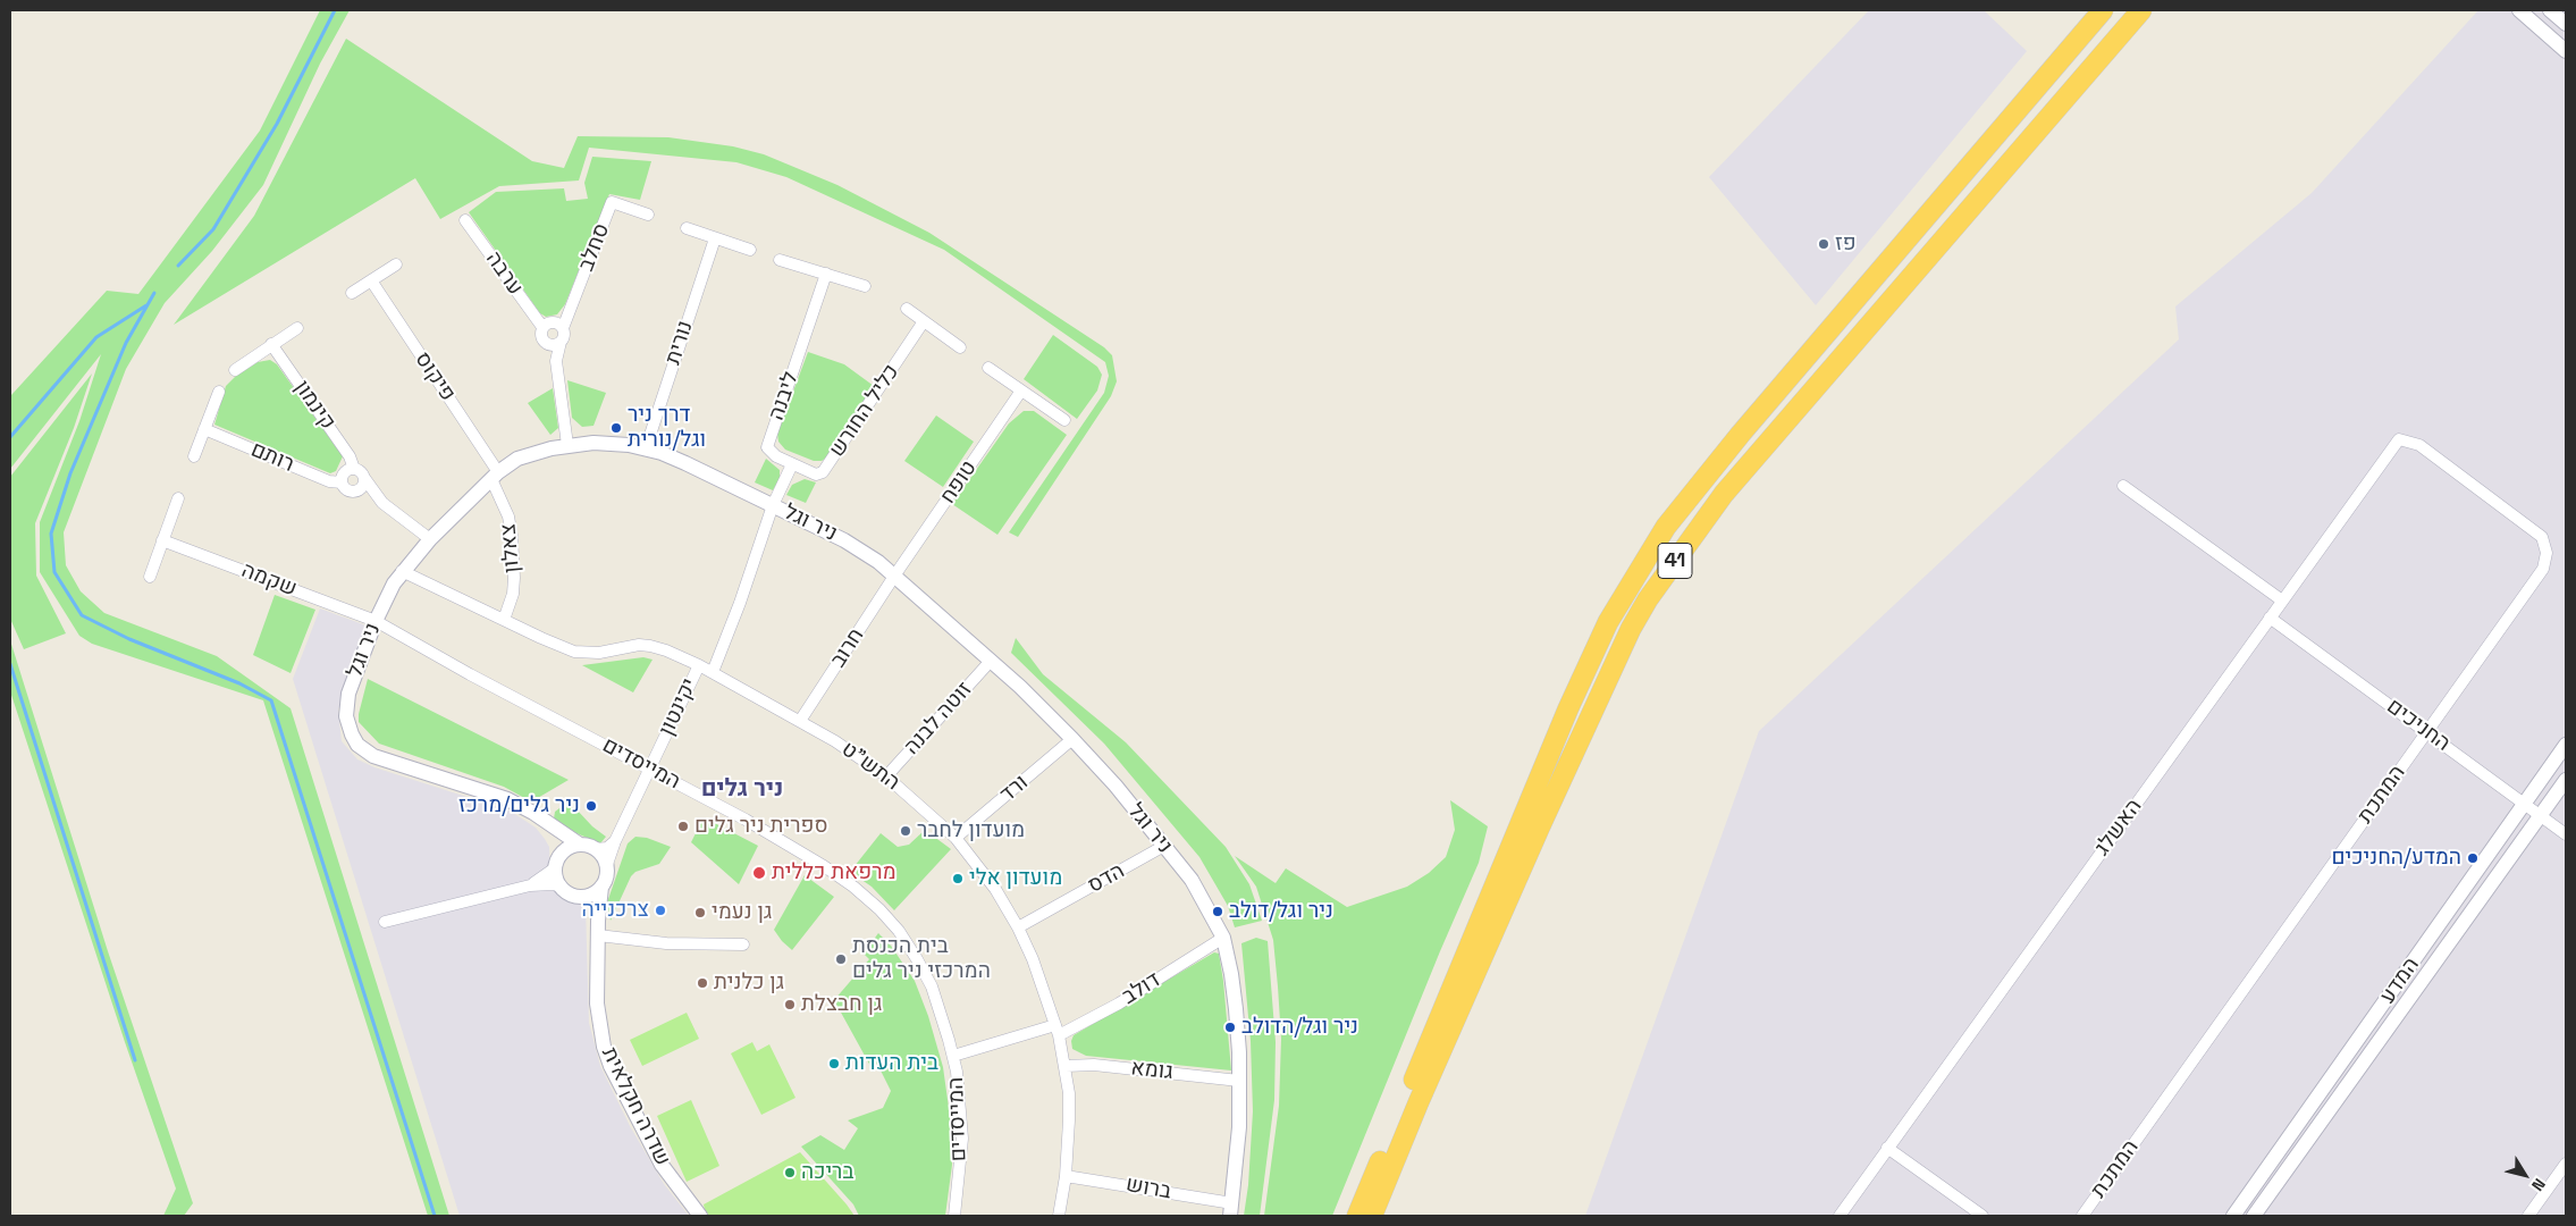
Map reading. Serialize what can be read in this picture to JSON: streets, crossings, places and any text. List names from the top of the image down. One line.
{"streets":{"highway":["41"],"street":["סחלב","ערבה","נורית","פיקוס","ליבנה","קינמון","כליל החורש","רותם","טופח","ניר וגל","צאלון","שקמה","חרוב","יקינטון","זוטה לבנה","החניכים","המייסדים","התש\"ט","ורד","המתכת","האשלג","הדס","המדע","דולב","גומא","שדרה חקלאית","ברוש"]},"crossings":[["סחלב","ערבה"],["נורית","ניר וגל"],["פיקוס","ניר וגל"],["פיקוס","צאלון"],["ליבנה","כליל החורש"],["קינמון","רותם"],["טופח","ניר וגל"],["טופח","חרוב"],["ניר וגל","צאלון"],["ניר וגל","שקמה"],["ניר וגל","חרוב"],["ניר וגל","יקינטון"],["ניר וגל","זוטה לבנה"],["ניר וגל","המייסדים"],["ניר וגל","התש\"ט"],["ניר וגל","ורד"],["ניר וגל","הדס"],["ניר וגל","דולב"],["ניר וגל","גומא"],["ניר וגל","שדרה חקלאית"],["ניר וגל","ברוש"],["צאלון","התש\"ט"],["שקמה","המייסדים"],["חרוב","התש\"ט"],["יקינטון","המייסדים"],["יקינטון","התש\"ט"],["יקינטון","שדרה חקלאית"],["זוטה לבנה","התש\"ט"],["החניכים","המתכת"],["החניכים","האשלג"],["החניכים","המדע"],["המייסדים","דולב"],["התש\"ט","ורד"],["התש\"ט","הדס"],["התש\"ט","דולב"],["התש\"ט","גומא"],["התש\"ט","ברוש"],["המתכת","האשלג"]],"districts":["ניר גלים"],"places":["פז","דרך ניר וגל/נורית","ניר גלים/מרכז","ספרית ניר גלים","מועדון לחבר","המדע/החניכים","מרפאת כללית","מועדון אלי","צרכנייה","ניר וגל/דולב","גן נעמי","בית הכנסת המרכזי ניר גלים","גן כלנית","גן חבצלת","ניר וגל/הדולב","בית העדות","בריכה"],"north":"bottom right"}
